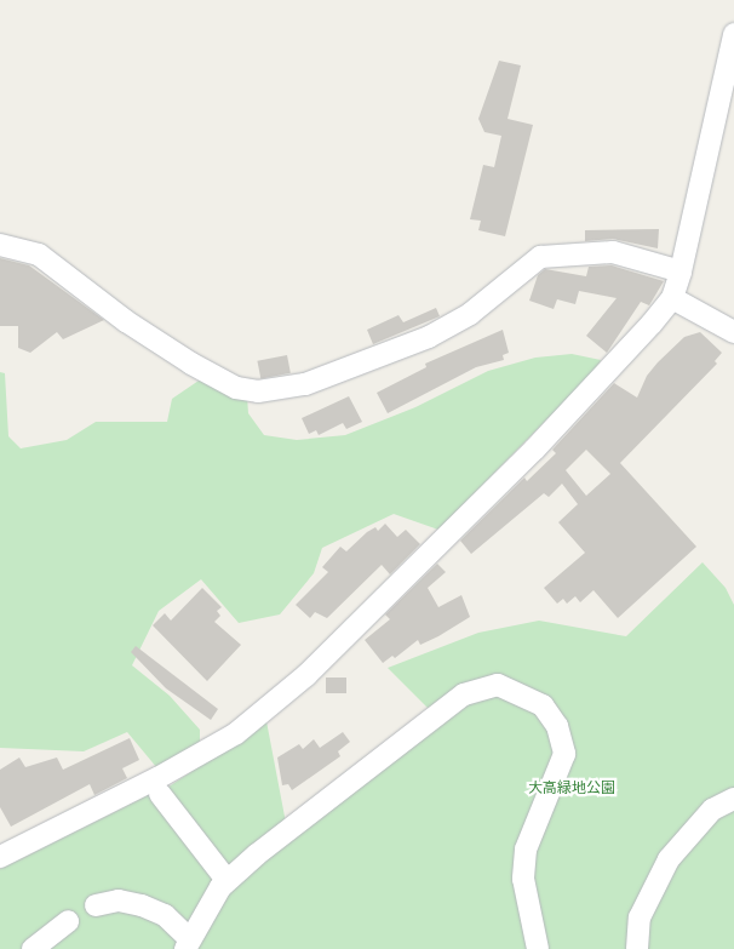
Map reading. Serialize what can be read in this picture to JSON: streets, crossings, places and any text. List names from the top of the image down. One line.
{"parks":["大高緑地公園"]}
